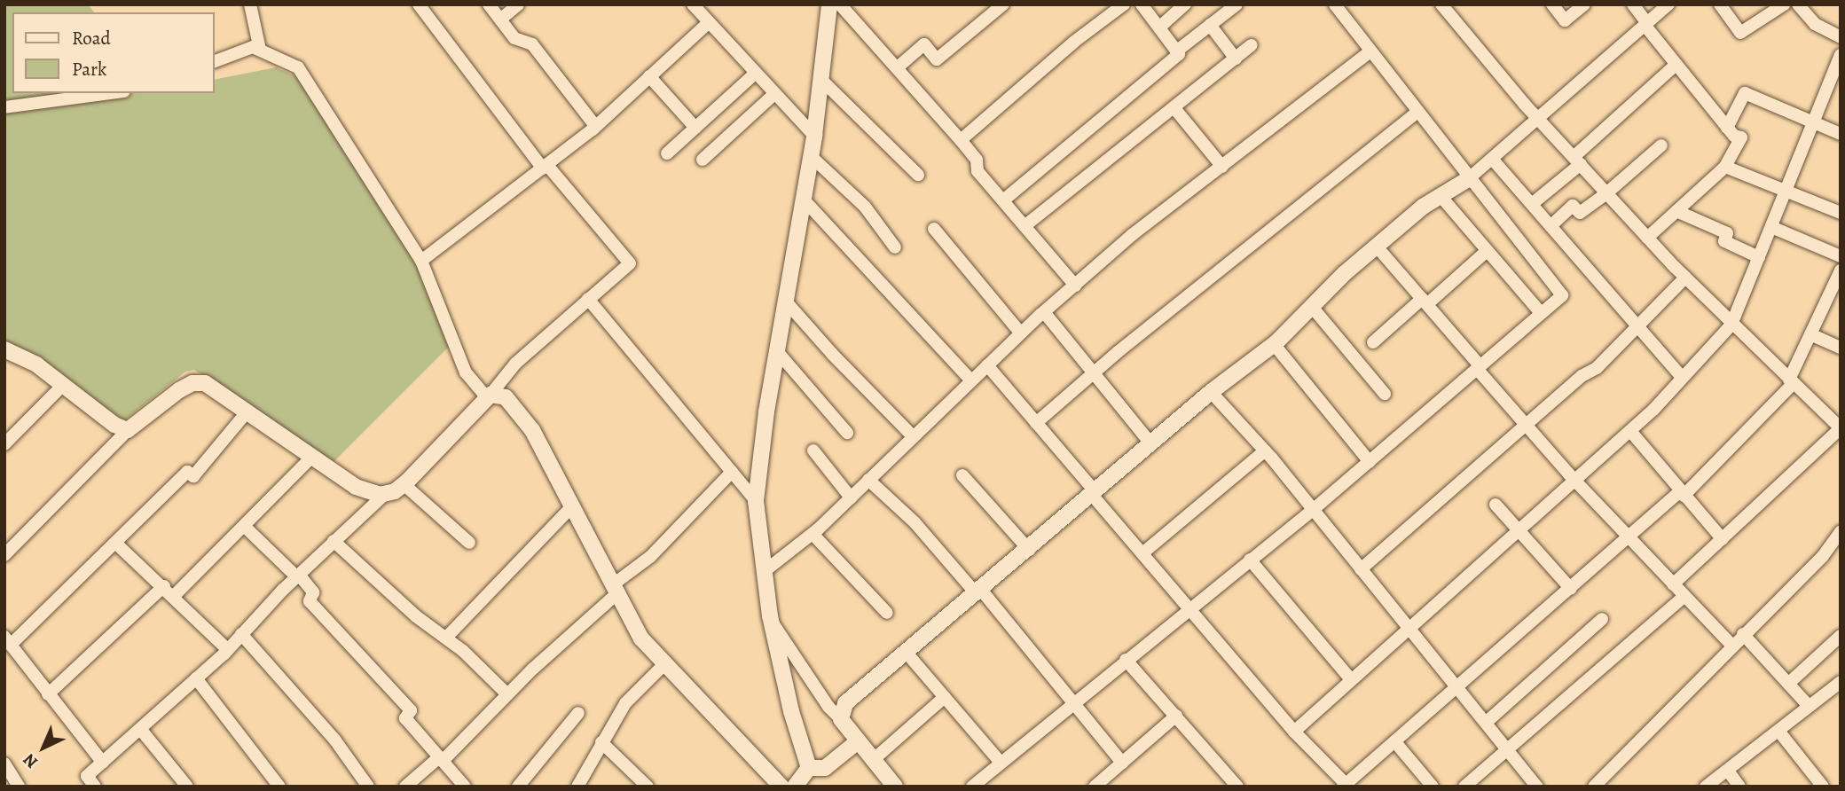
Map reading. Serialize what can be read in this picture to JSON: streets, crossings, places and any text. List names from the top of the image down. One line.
{"legend":["Road","Park"],"north":"bottom left"}
